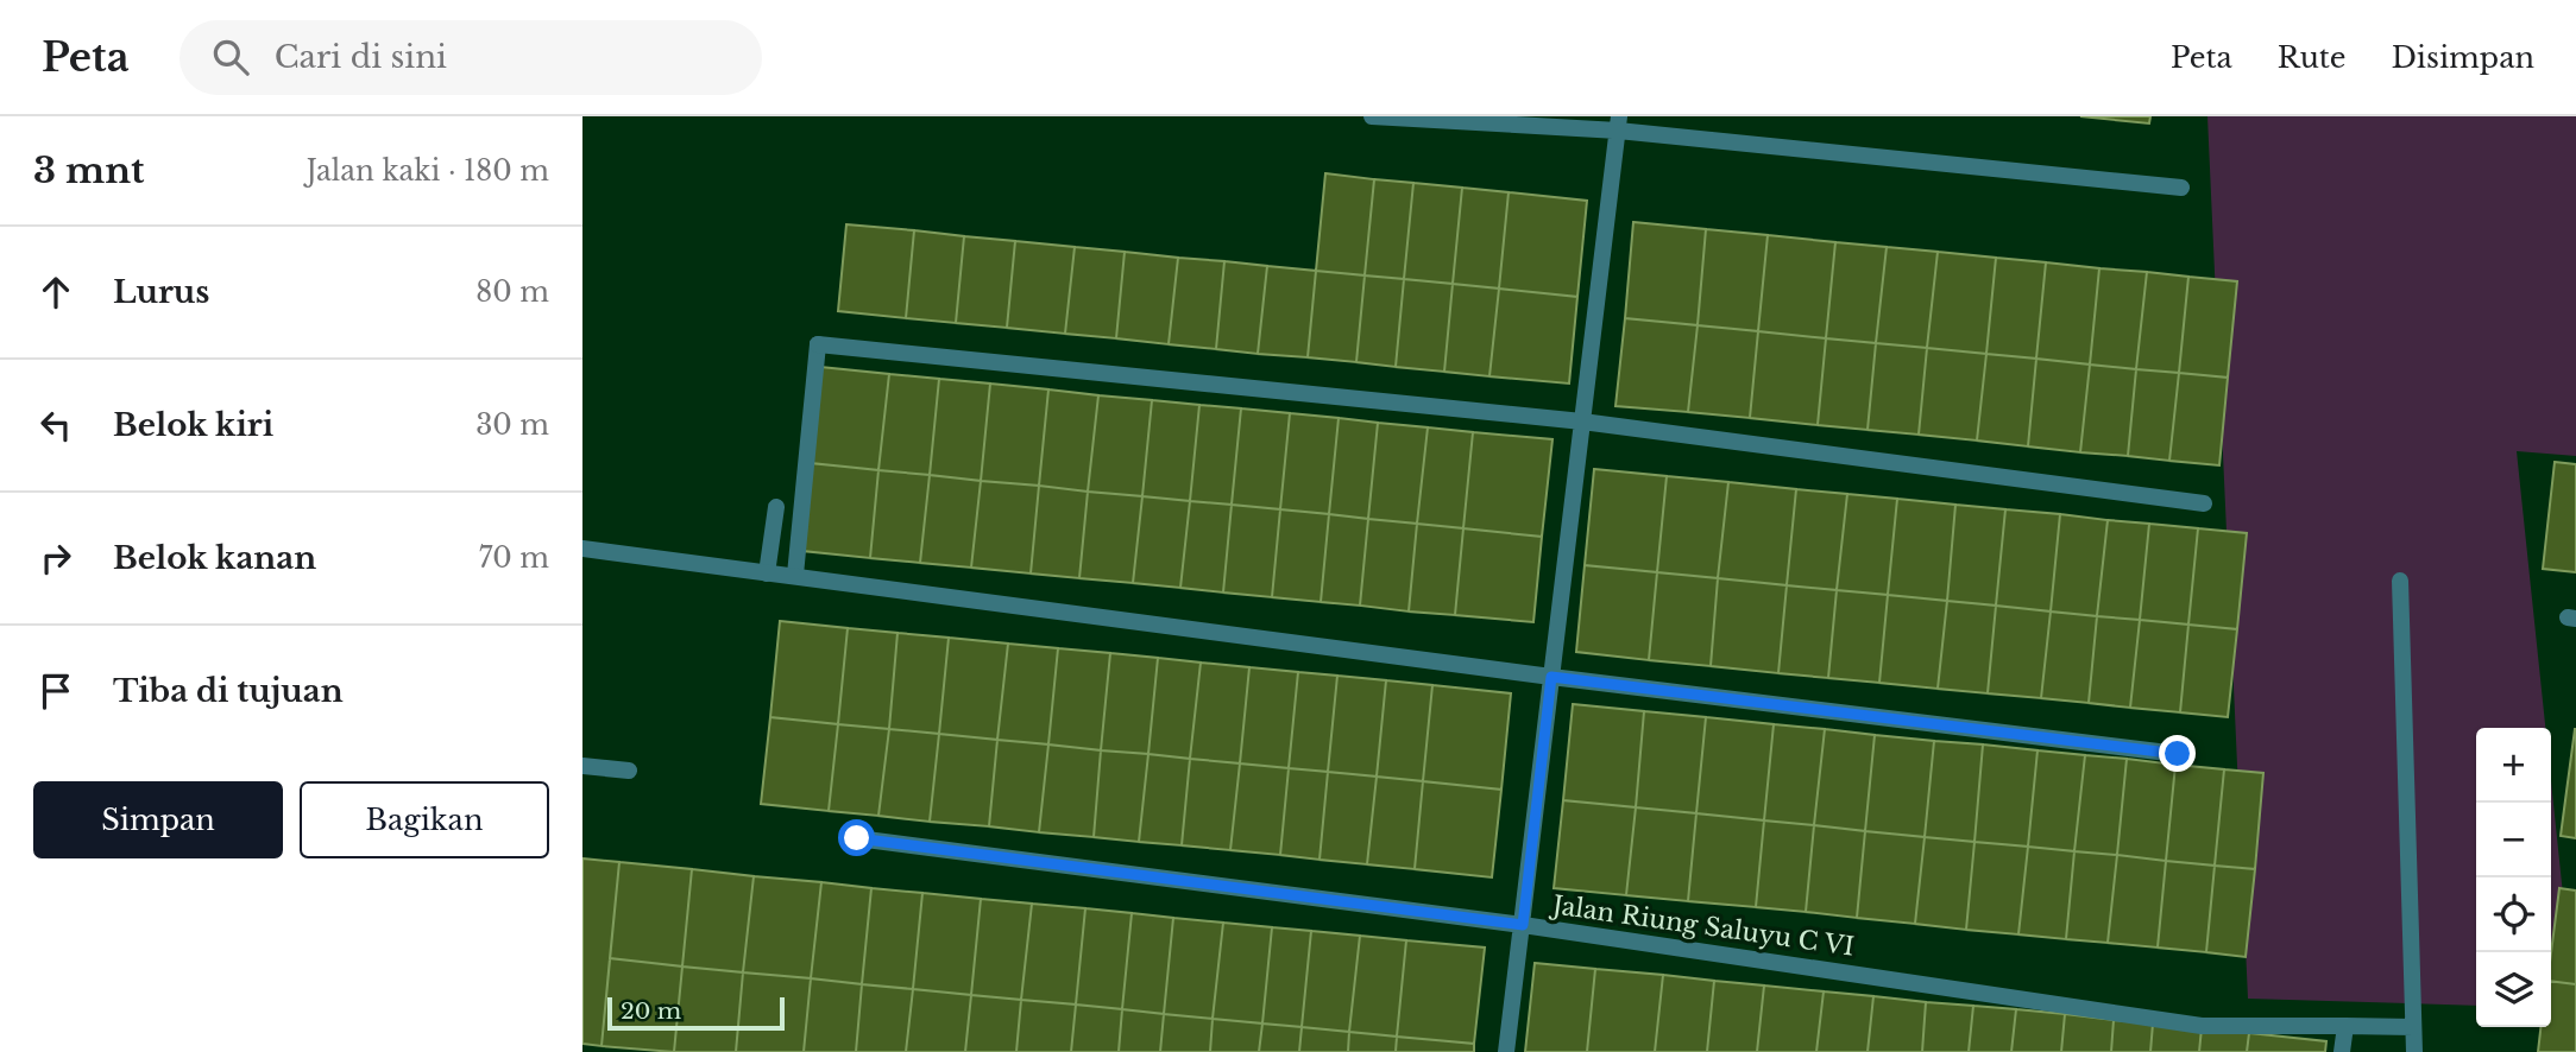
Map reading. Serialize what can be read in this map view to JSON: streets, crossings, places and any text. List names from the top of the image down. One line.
{"streets":{"street":["Jalan Riung Saluyu C VI"]},"scale_bar":"20 m","page":{"header":"Peta","search":"Cari di sini","nav":["Peta","Rute","Disimpan"],"heading":["3 mnt","Jalan kaki · 180 m"],"list":[["Lurus","80 m"],["Belok kiri","30 m"],["Belok kanan","70 m"],"Tiba di tujuan"],"map_buttons":["+","−"],"buttons":["Simpan","Bagikan"],"scale":"20 m"}}
